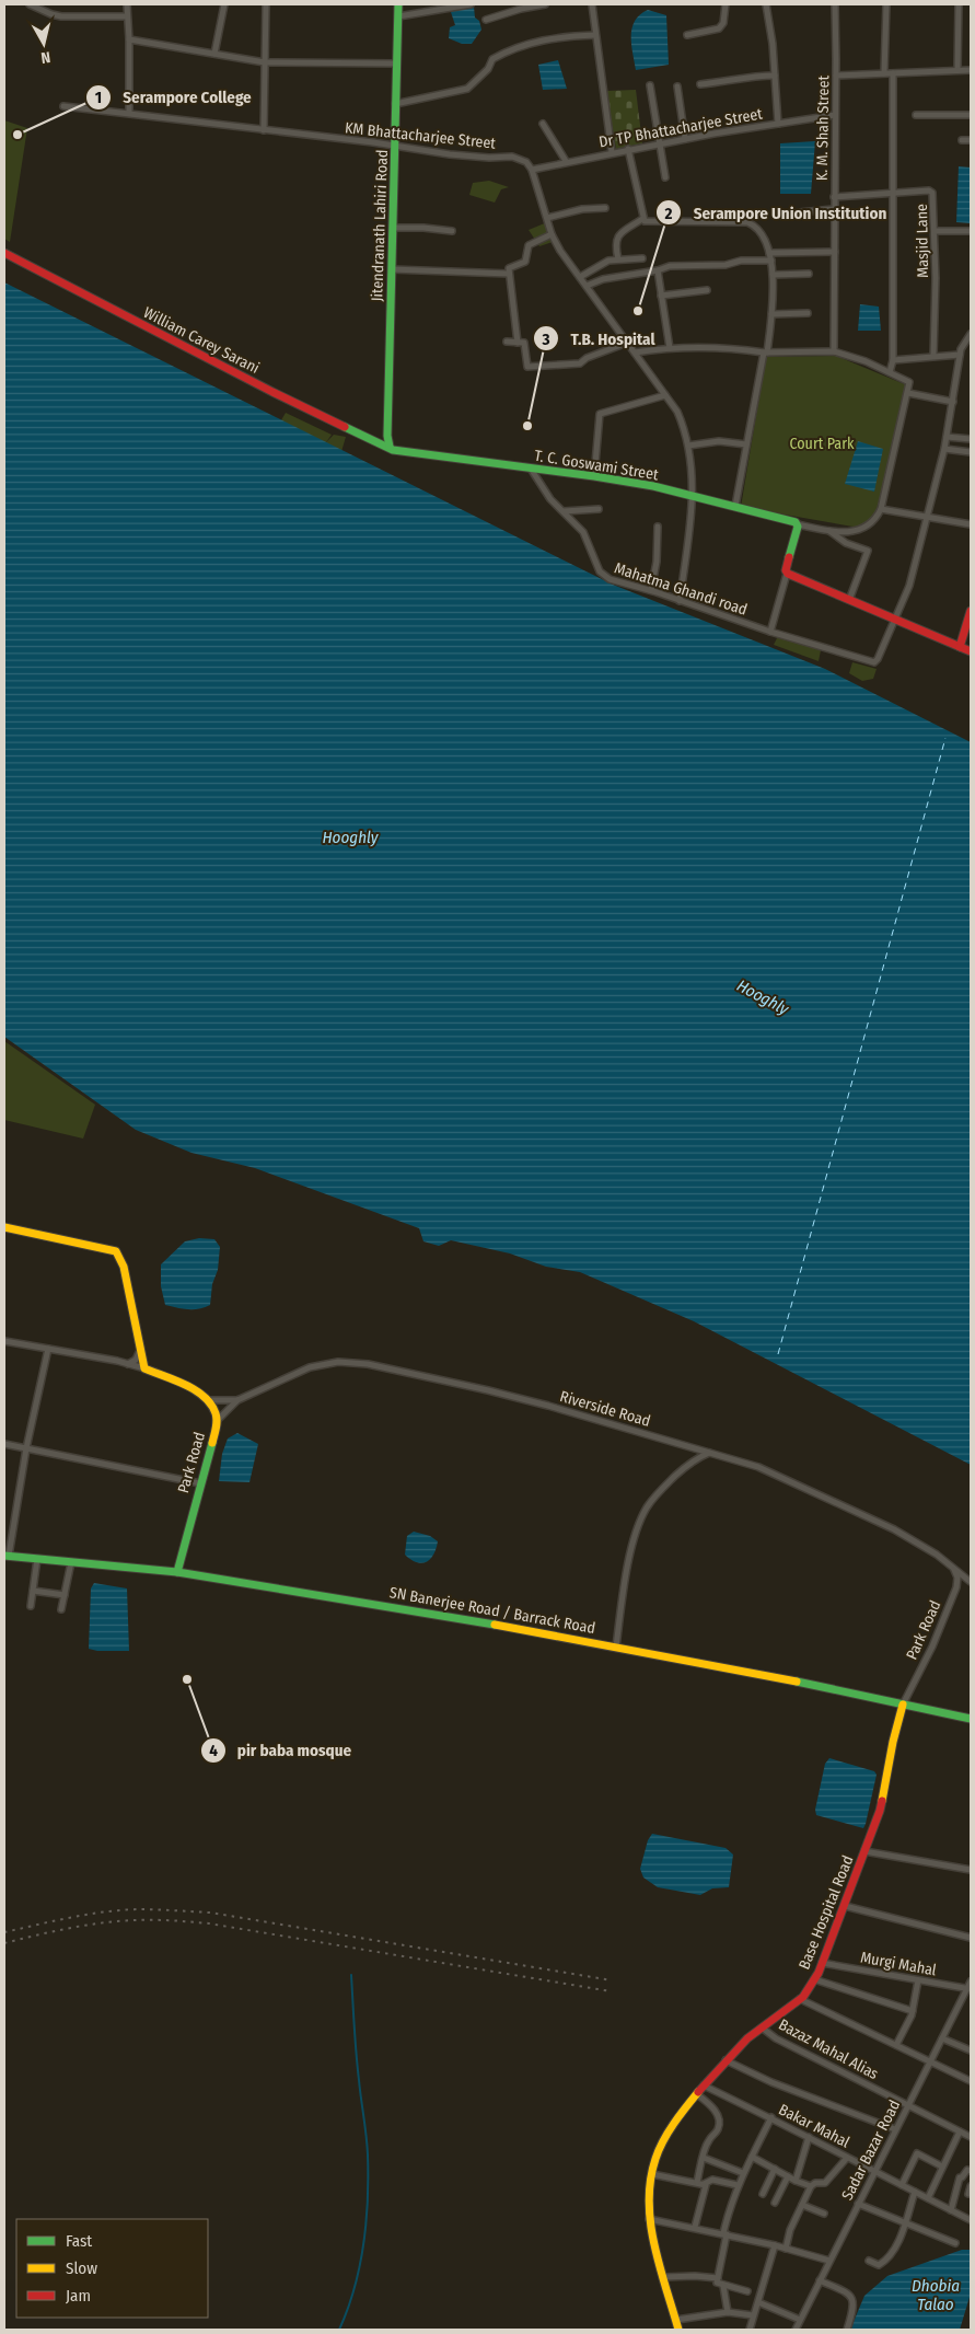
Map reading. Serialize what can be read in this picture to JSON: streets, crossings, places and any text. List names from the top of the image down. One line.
{"streets":{"street":["Dr TP Bhattacharjee Street","K. M. Shah Street","KM Bhattacharjee Street","Jitendranath Lahiri Road","Masjid Lane","William Carey Sarani","T. C. Goswami Street","Mahatma Ghandi road","Riverside Road","Park Road","SN Banerjee Road / Barrack Road","Base Hospital Road","Murgi Mahal","Bazaz Mahal Alias","Bakar Mahal","Sadar Bazar Road"]},"crossings":[["Dr TP Bhattacharjee Street","K. M. Shah Street"],["Dr TP Bhattacharjee Street","KM Bhattacharjee Street"],["K. M. Shah Street","Masjid Lane"],["KM Bhattacharjee Street","Jitendranath Lahiri Road"],["Jitendranath Lahiri Road","William Carey Sarani"],["Jitendranath Lahiri Road","T. C. Goswami Street"],["William Carey Sarani","T. C. Goswami Street"],["T. C. Goswami Street","Mahatma Ghandi road"],["Riverside Road","Park Road"],["Park Road","SN Banerjee Road / Barrack Road"],["Park Road","Base Hospital Road"],["SN Banerjee Road / Barrack Road","Base Hospital Road"],["Base Hospital Road","Murgi Mahal"],["Base Hospital Road","Bazaz Mahal Alias"],["Base Hospital Road","Bakar Mahal"],["Murgi Mahal","Sadar Bazar Road"],["Bazaz Mahal Alias","Sadar Bazar Road"],["Bakar Mahal","Sadar Bazar Road"]],"water":["Hooghly","Dhobia Talao"],"parks":["Court Park"],"places":["Serampore College","Serampore Union Institution","T.B. Hospital","pir baba mosque"],"legend":["Fast","Slow","Jam"],"north":"bottom"}
